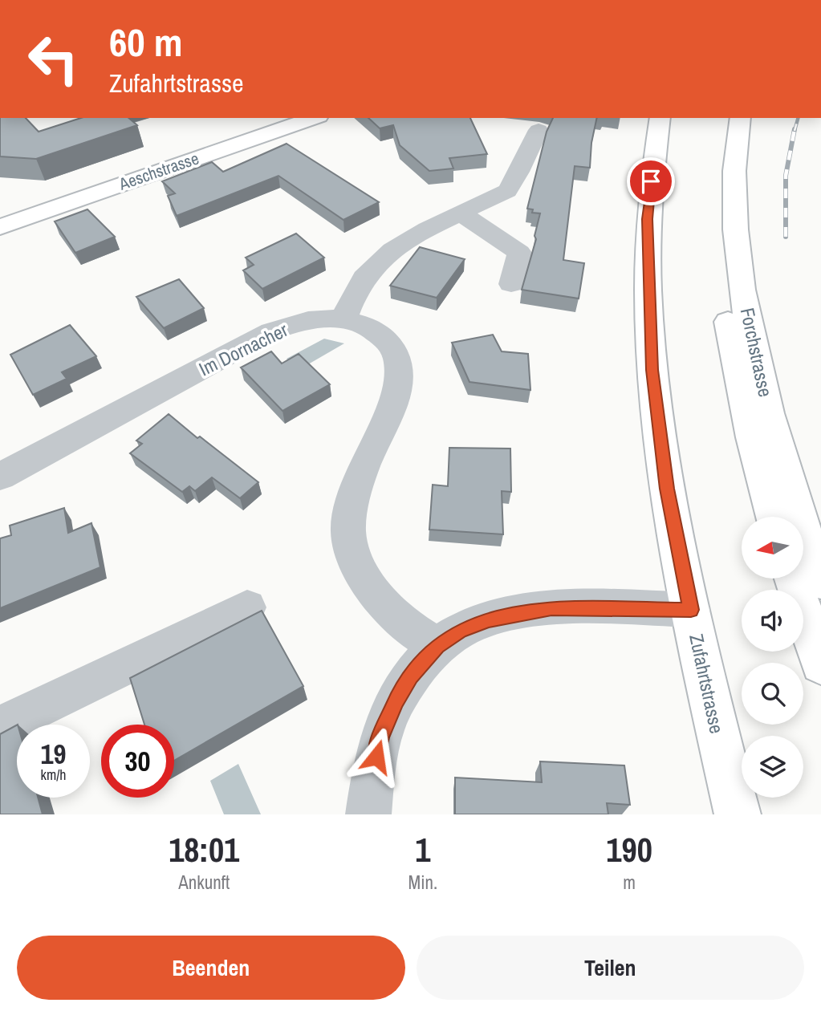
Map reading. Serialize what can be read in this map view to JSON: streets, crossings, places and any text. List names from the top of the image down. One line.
{"streets":{"main road":["Aeschstrasse","Forchstrasse","Zufahrtstrasse"],"street":["Im Dornacher"]},"north":"left","page":{"turn":["60 m","Zufahrtstrasse"],"speed":"19 km/h","limit":"30","eta":["18:01","Ankunft","1","Min.","190","m"],"buttons":["Beenden","Teilen"]}}
